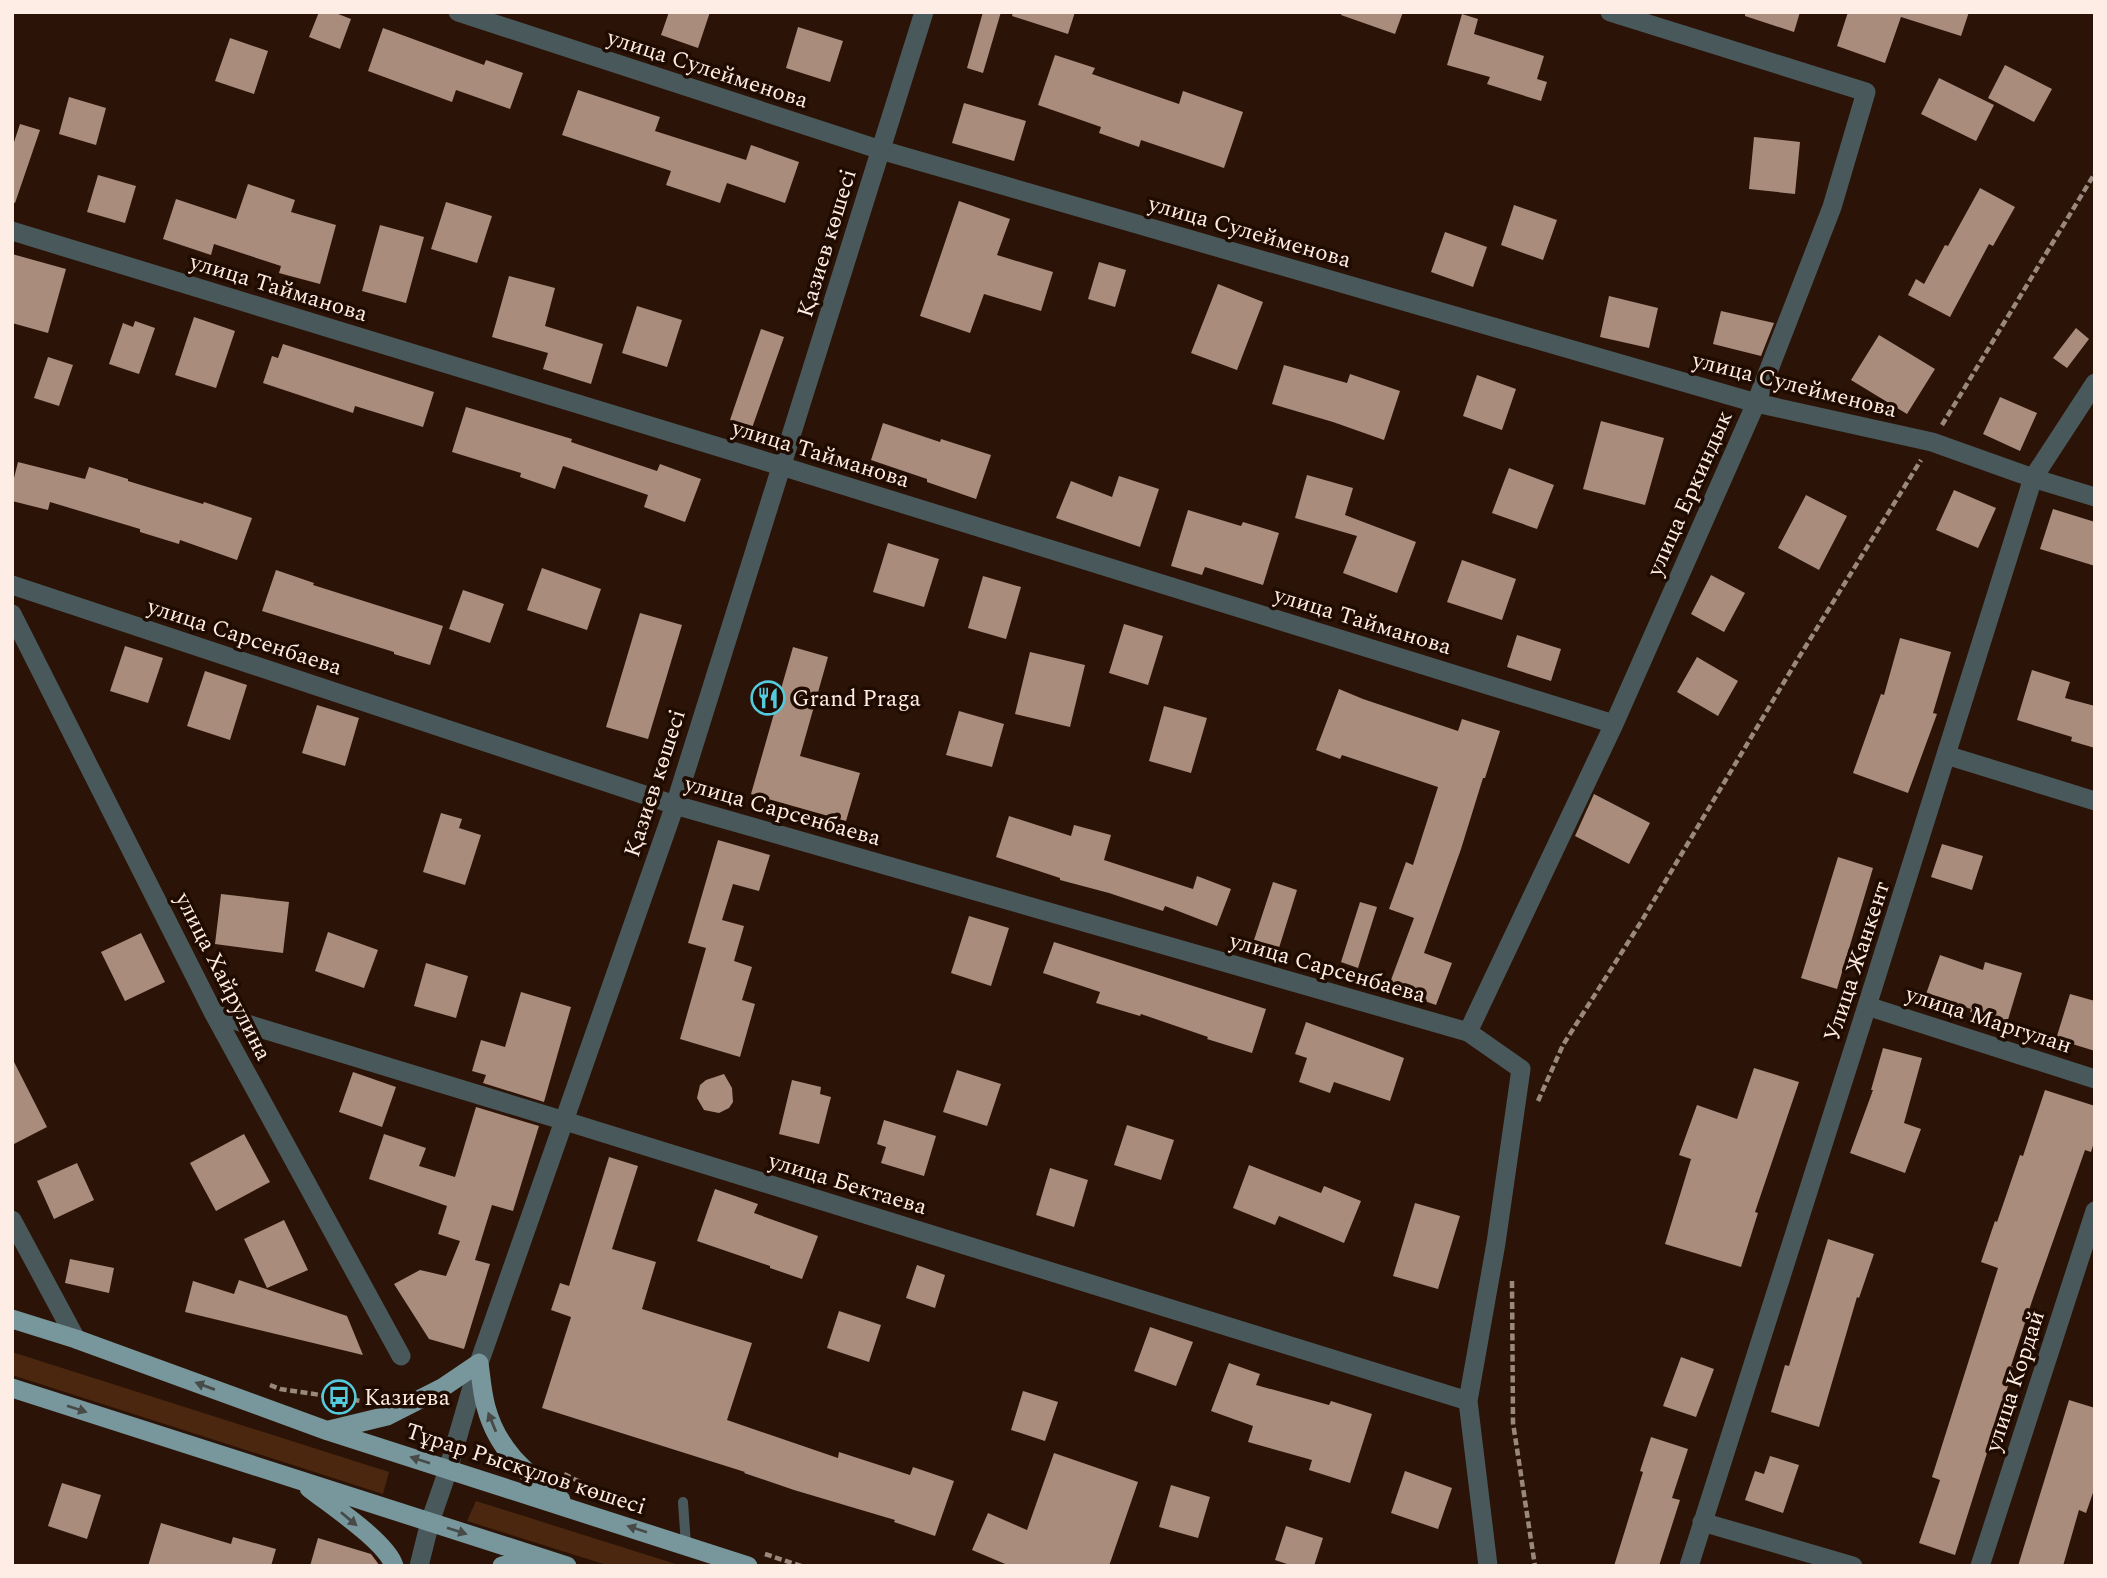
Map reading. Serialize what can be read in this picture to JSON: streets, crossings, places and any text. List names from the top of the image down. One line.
{"streets":{"main road":["Тұрар Рыскұлов көшесі"],"street":["улица Сулейменова","Қазиев көшесі","улица Тайманова","улица Еркиндык","улица Сарсенбаева","Улица Жанкент","улица Хайрулина","улица Маргулан","улица Бектаева","улица Кордай"]},"crossings":[["улица Сулейменова","Қазиев көшесі"],["улица Сулейменова","улица Еркиндык"],["улица Сулейменова","Улица Жанкент"],["Қазиев көшесі","улица Тайманова"],["Қазиев көшесі","улица Сарсенбаева"],["Қазиев көшесі","улица Бектаева"],["Қазиев көшесі","Тұрар Рыскұлов көшесі"],["улица Тайманова","улица Еркиндык"],["улица Еркиндык","улица Сарсенбаева"],["улица Сарсенбаева","улица Бектаева"],["Улица Жанкент","улица Маргулан"],["улица Хайрулина","улица Бектаева"]],"places":{"restaurant":["Grand Praga"],"bus stop":["Казиева"]}}
